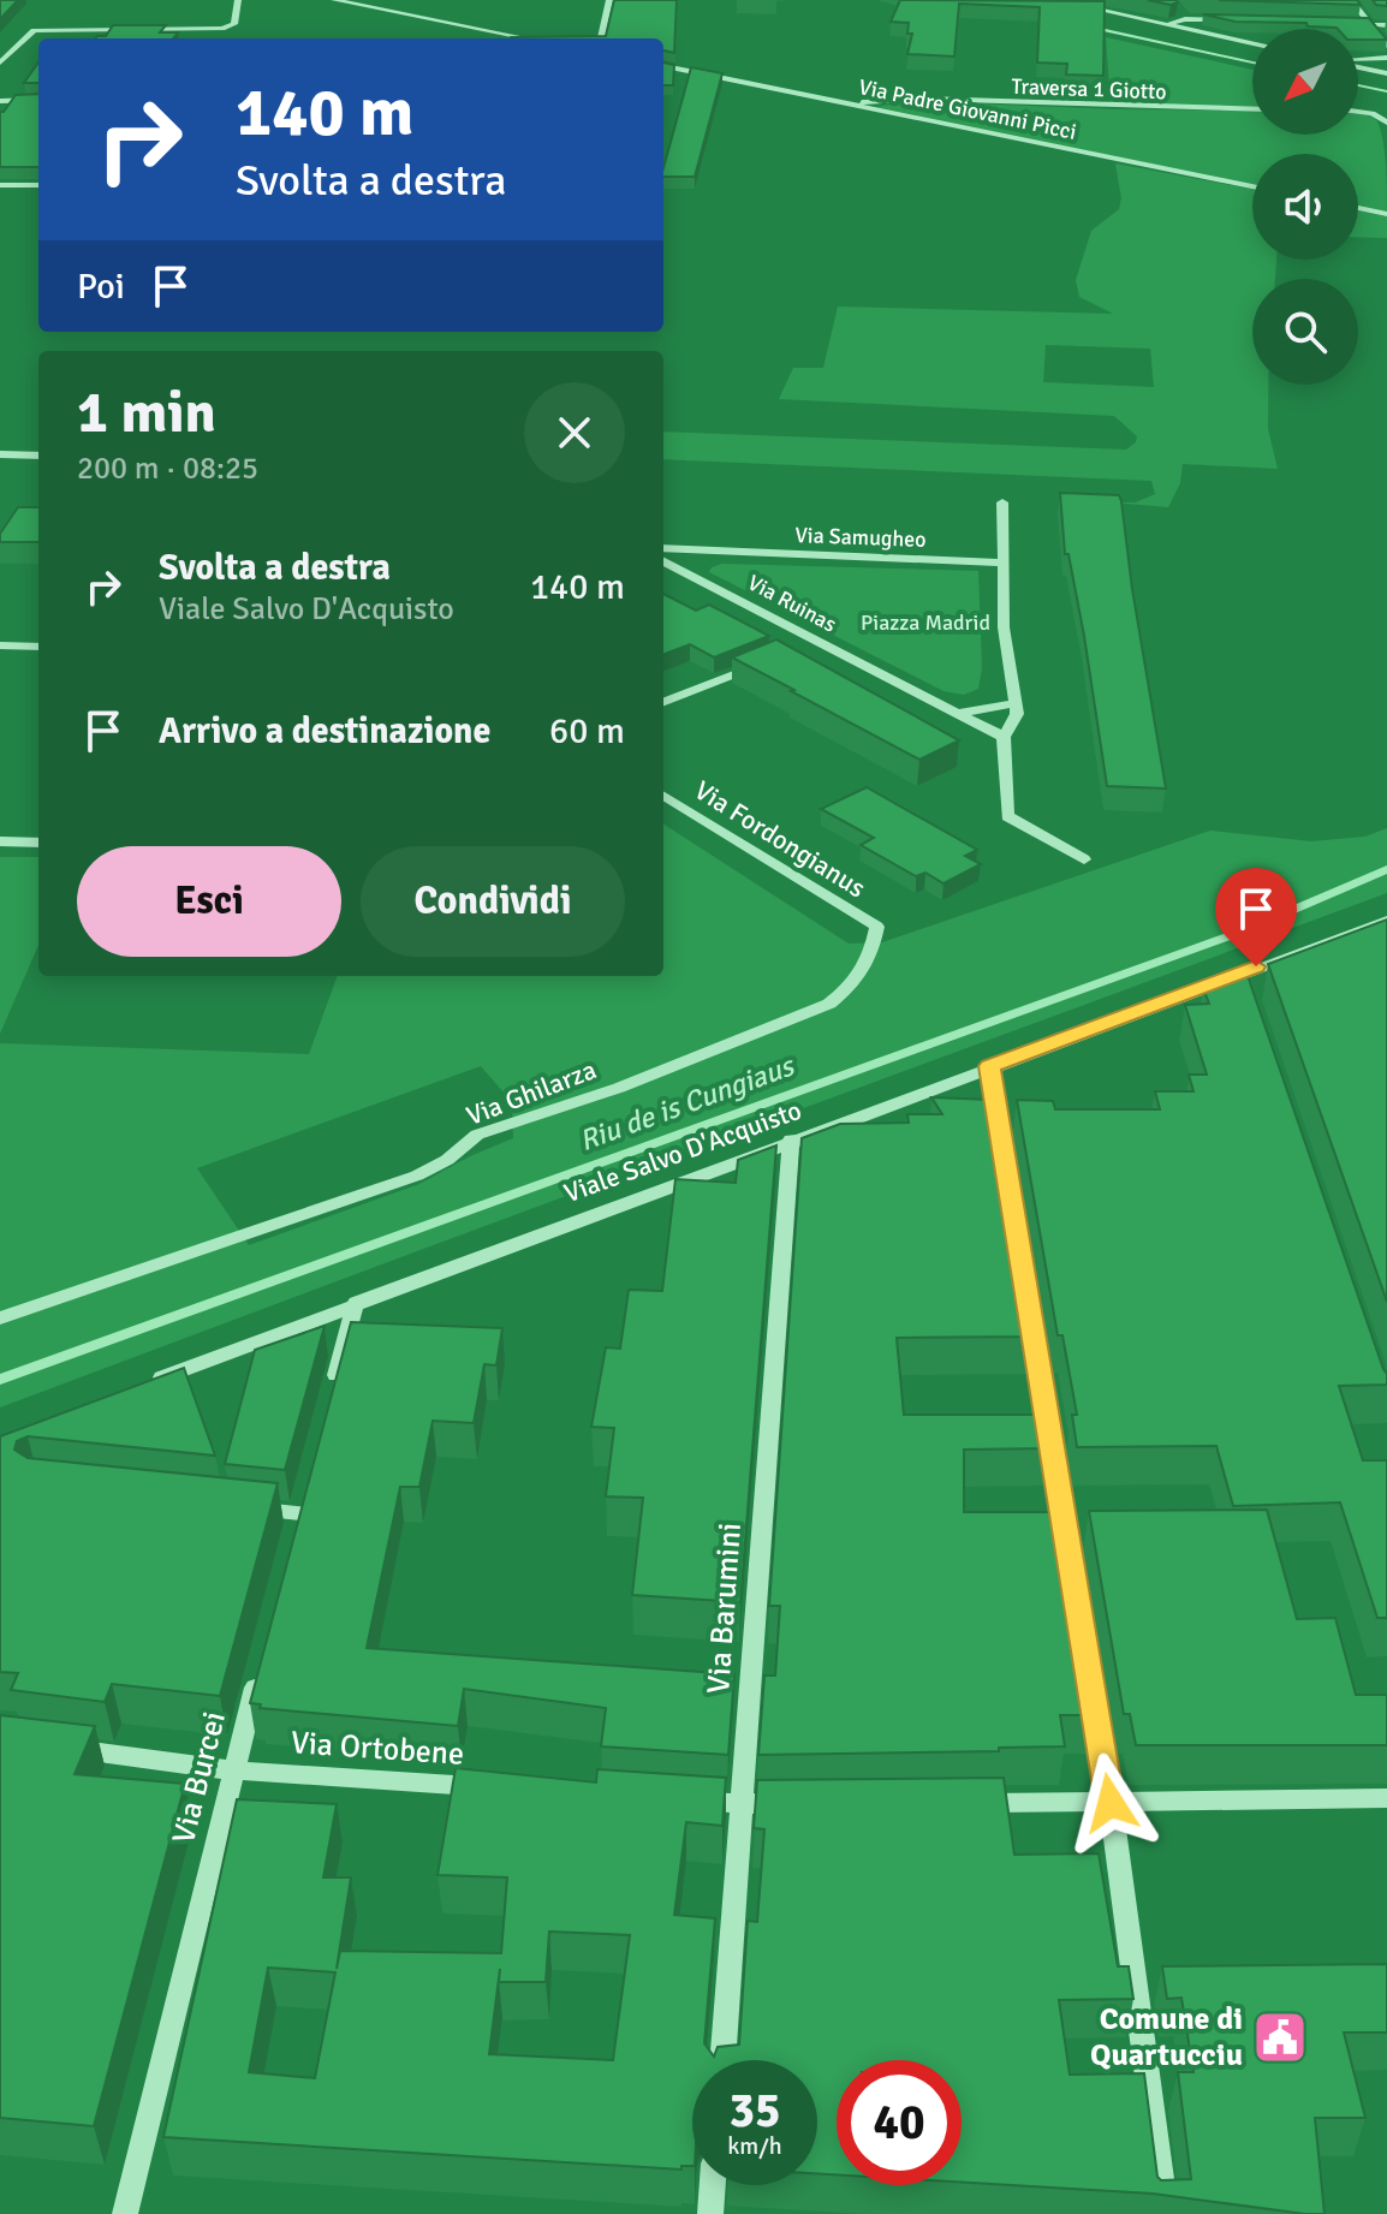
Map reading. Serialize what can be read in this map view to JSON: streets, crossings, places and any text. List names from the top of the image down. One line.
{"streets":{"street":["Traversa 1 Giotto","Via Padre Giovanni Picci","Via Samugheo","Via Ruinas","Via Fordongianus","Via Ghilarza","Viale Salvo D'Acquisto","Via Barumini","Via Ortobene","Via Burcei"]},"crossings":[["Traversa 1 Giotto","Via Padre Giovanni Picci"],["Via Fordongianus","Via Ghilarza"],["Viale Salvo D'Acquisto","Via Barumini"],["Via Ortobene","Via Burcei"]],"water":["Riu de is Cungiaus"],"parks":["Piazza Madrid"],"places":{"public building":["Comune di Quartucciu"]},"north":"bottom left","page":{"turn":["140 m","Svolta a destra"],"then":"Poi","heading":["1 min","200 m · 08:25"],"list":[{"name":"Svolta a destra","note":"Viale Salvo D'Acquisto","value":"140 m"},{"name":"Arrivo a destinazione","value":"60 m"}],"buttons":["Esci","Condividi"],"speed":"35 km/h","limit":"40"}}
